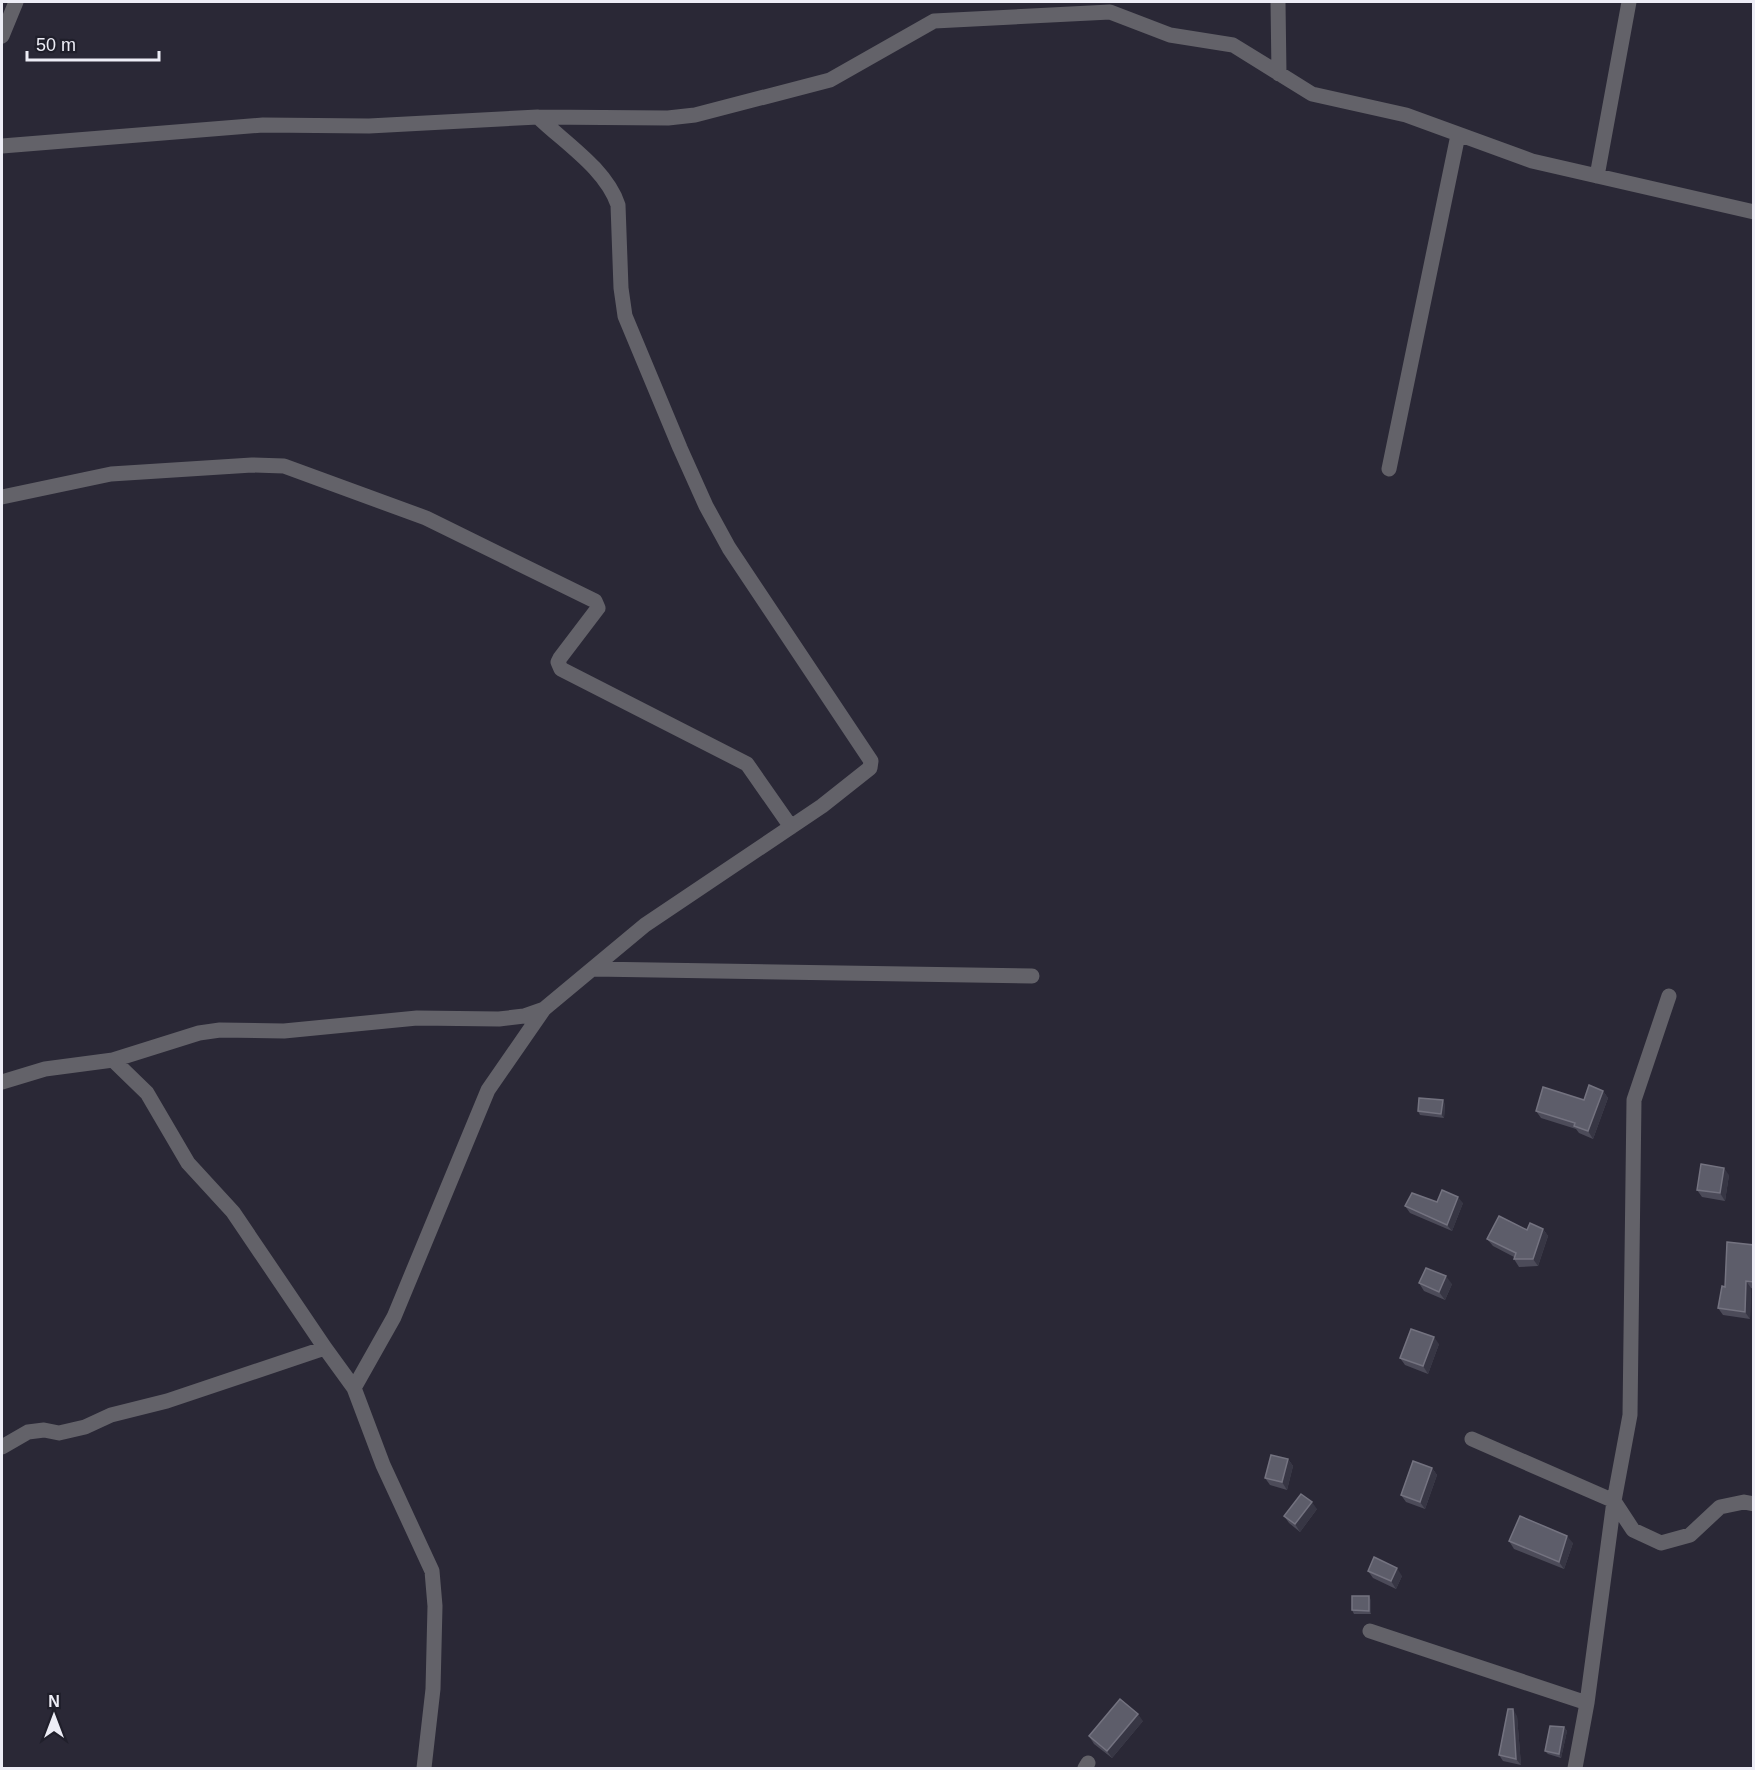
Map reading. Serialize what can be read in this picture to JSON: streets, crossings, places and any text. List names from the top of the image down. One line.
{"scale_bar":"50 m","north":"top"}
